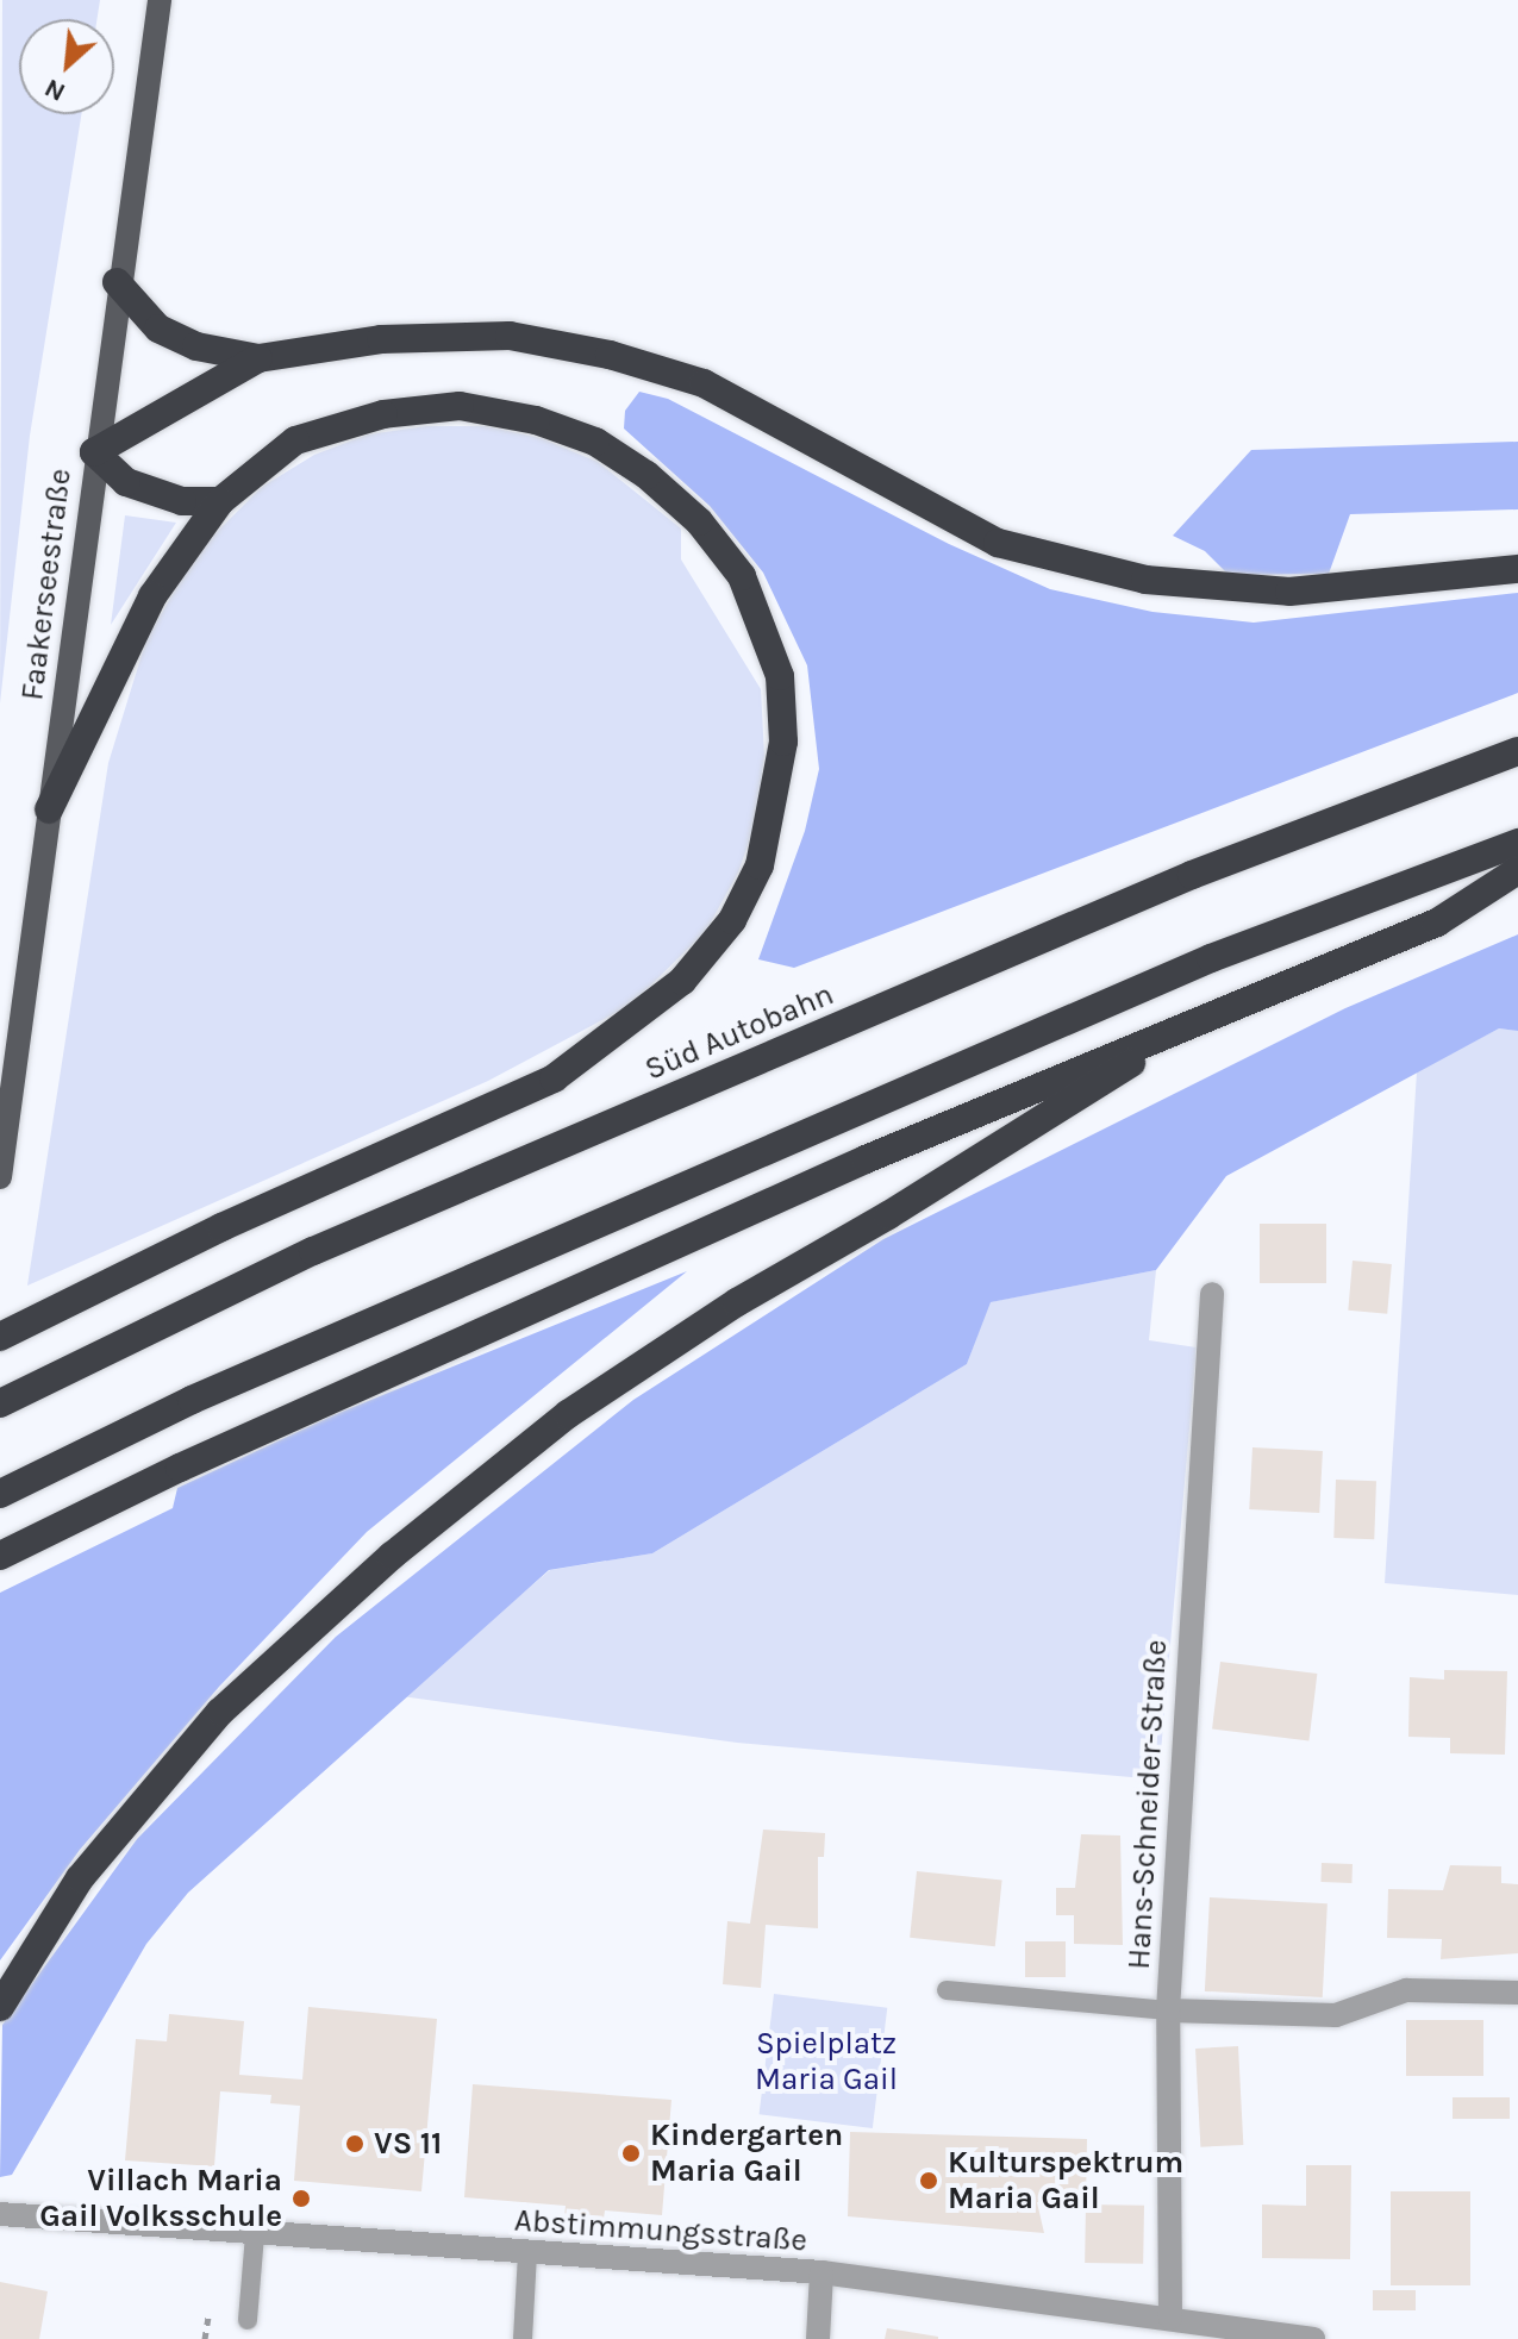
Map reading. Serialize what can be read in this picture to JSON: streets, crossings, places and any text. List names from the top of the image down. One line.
{"streets":{"highway":["Süd Autobahn"],"main road":["Faakerseestraße"],"street":["Hans-Schneider-Straße","Abstimmungsstraße"]},"crossings":[["Hans-Schneider-Straße","Abstimmungsstraße"]],"parks":["Spielplatz Maria Gail"],"places":["VS 11","Kindergarten Maria Gail","Kulturspektrum Maria Gail","Villach Maria Gail Volksschule"],"north":"bottom left"}
